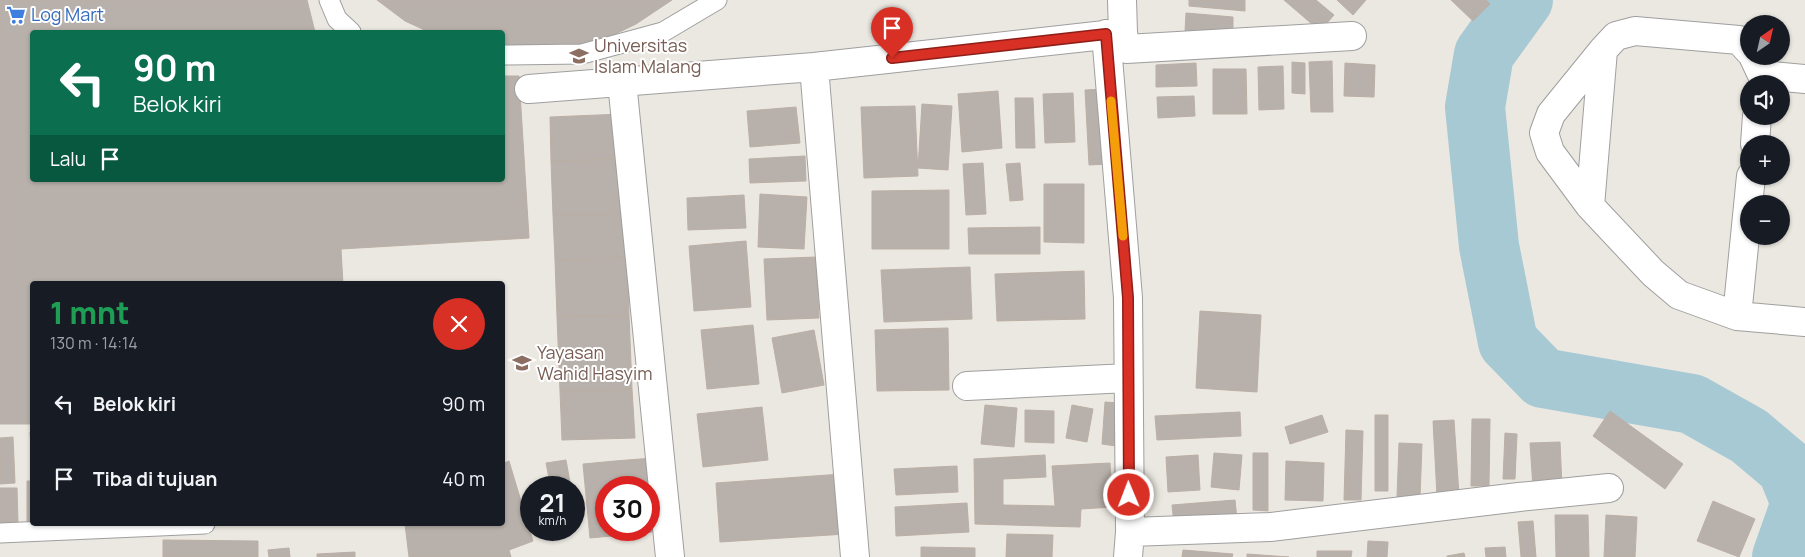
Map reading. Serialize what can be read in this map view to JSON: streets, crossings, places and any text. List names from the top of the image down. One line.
{"places":{"supermarket":["Log Mart"],"school or university":["Universitas Islam Malang","Yayasan Wahid Hasyim"]},"north":"top right","page":{"map_buttons":["+","−"],"turn":["90 m","Belok kiri"],"then":"Lalu","heading":["1 mnt","130 m · 14:14"],"list":[{"name":"Belok kiri","value":"90 m"},{"name":"Tiba di tujuan","value":"40 m"}],"speed":"21 km/h","limit":"30"}}
